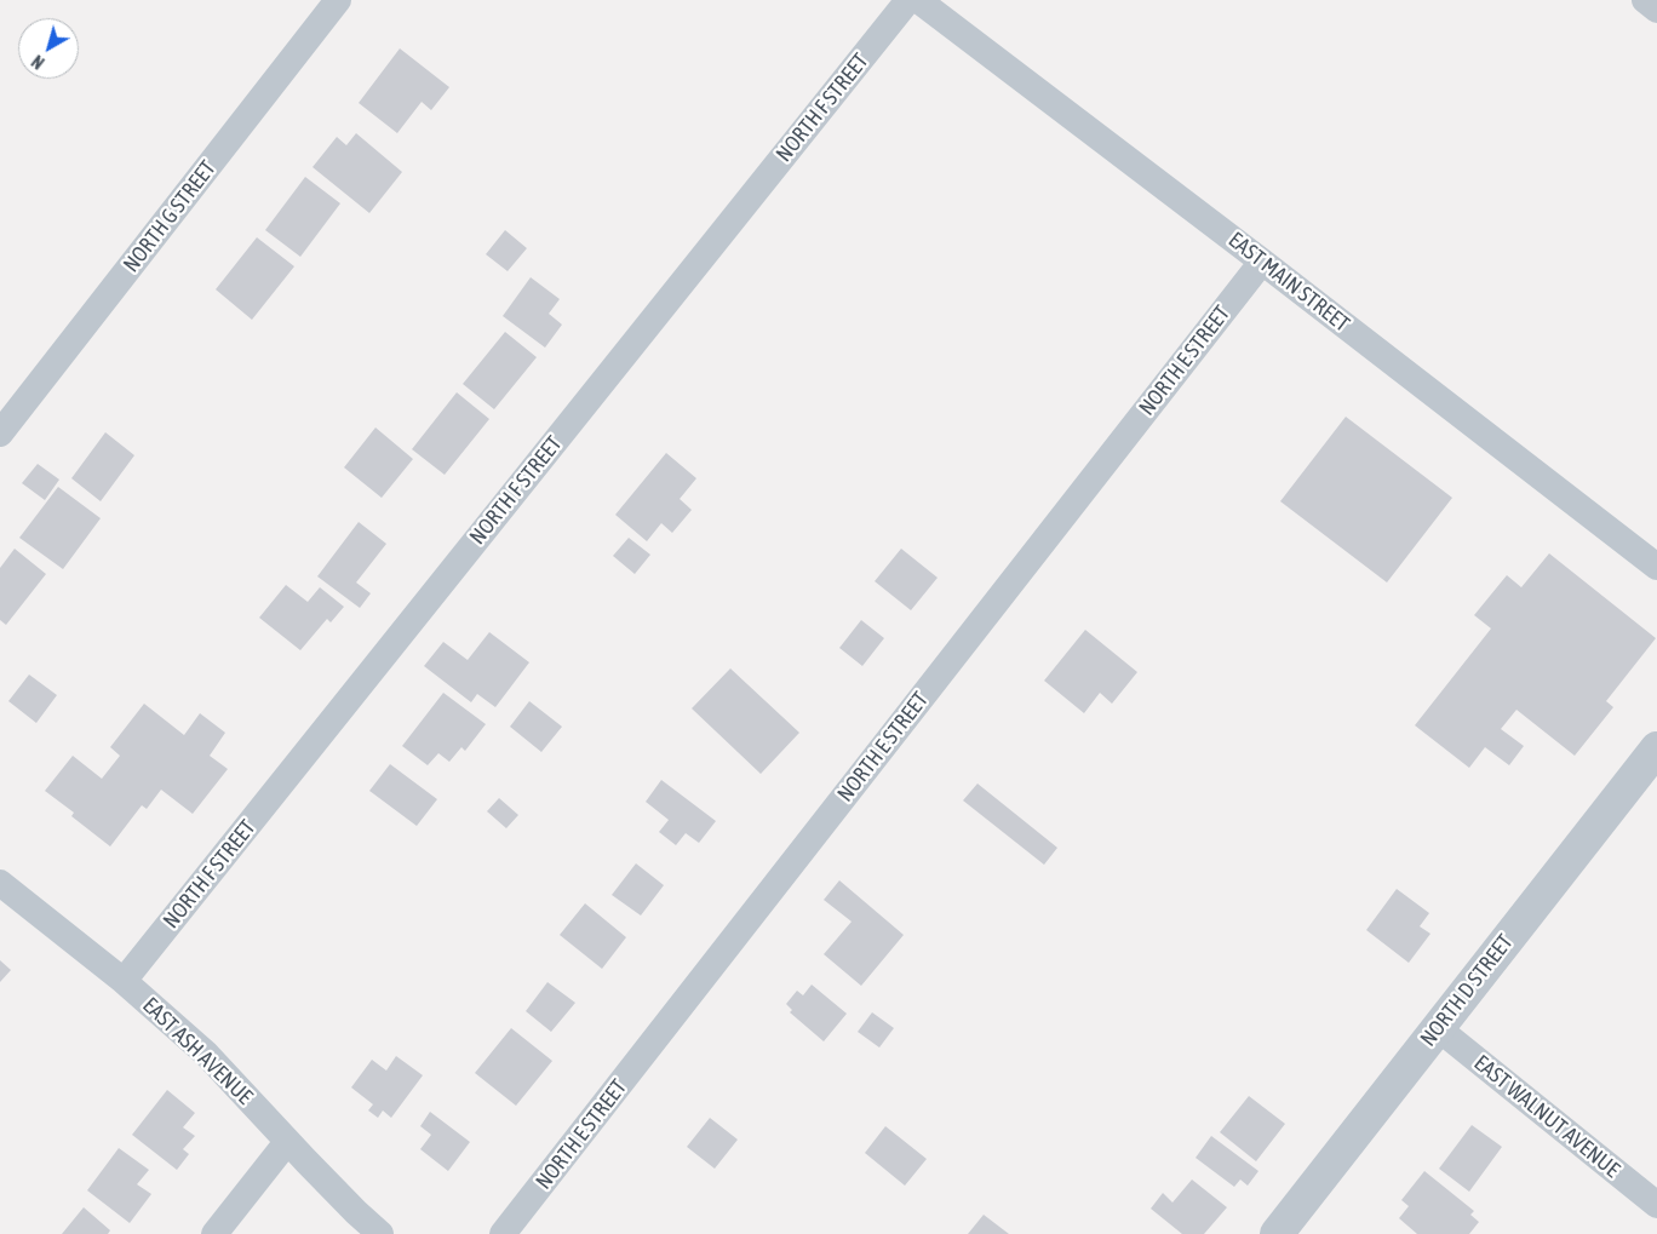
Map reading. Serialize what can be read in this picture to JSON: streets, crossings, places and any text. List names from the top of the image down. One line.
{"streets":{"street":["NORTH F STREET","NORTH G STREET","EAST MAIN STREET","NORTH E STREET","NORTH D STREET","EAST ASH AVENUE","EAST WALNUT AVENUE"]},"crossings":[["NORTH F STREET","EAST ASH AVENUE"],["EAST MAIN STREET","NORTH E STREET"],["NORTH D STREET","EAST WALNUT AVENUE"]],"north":"bottom left"}
